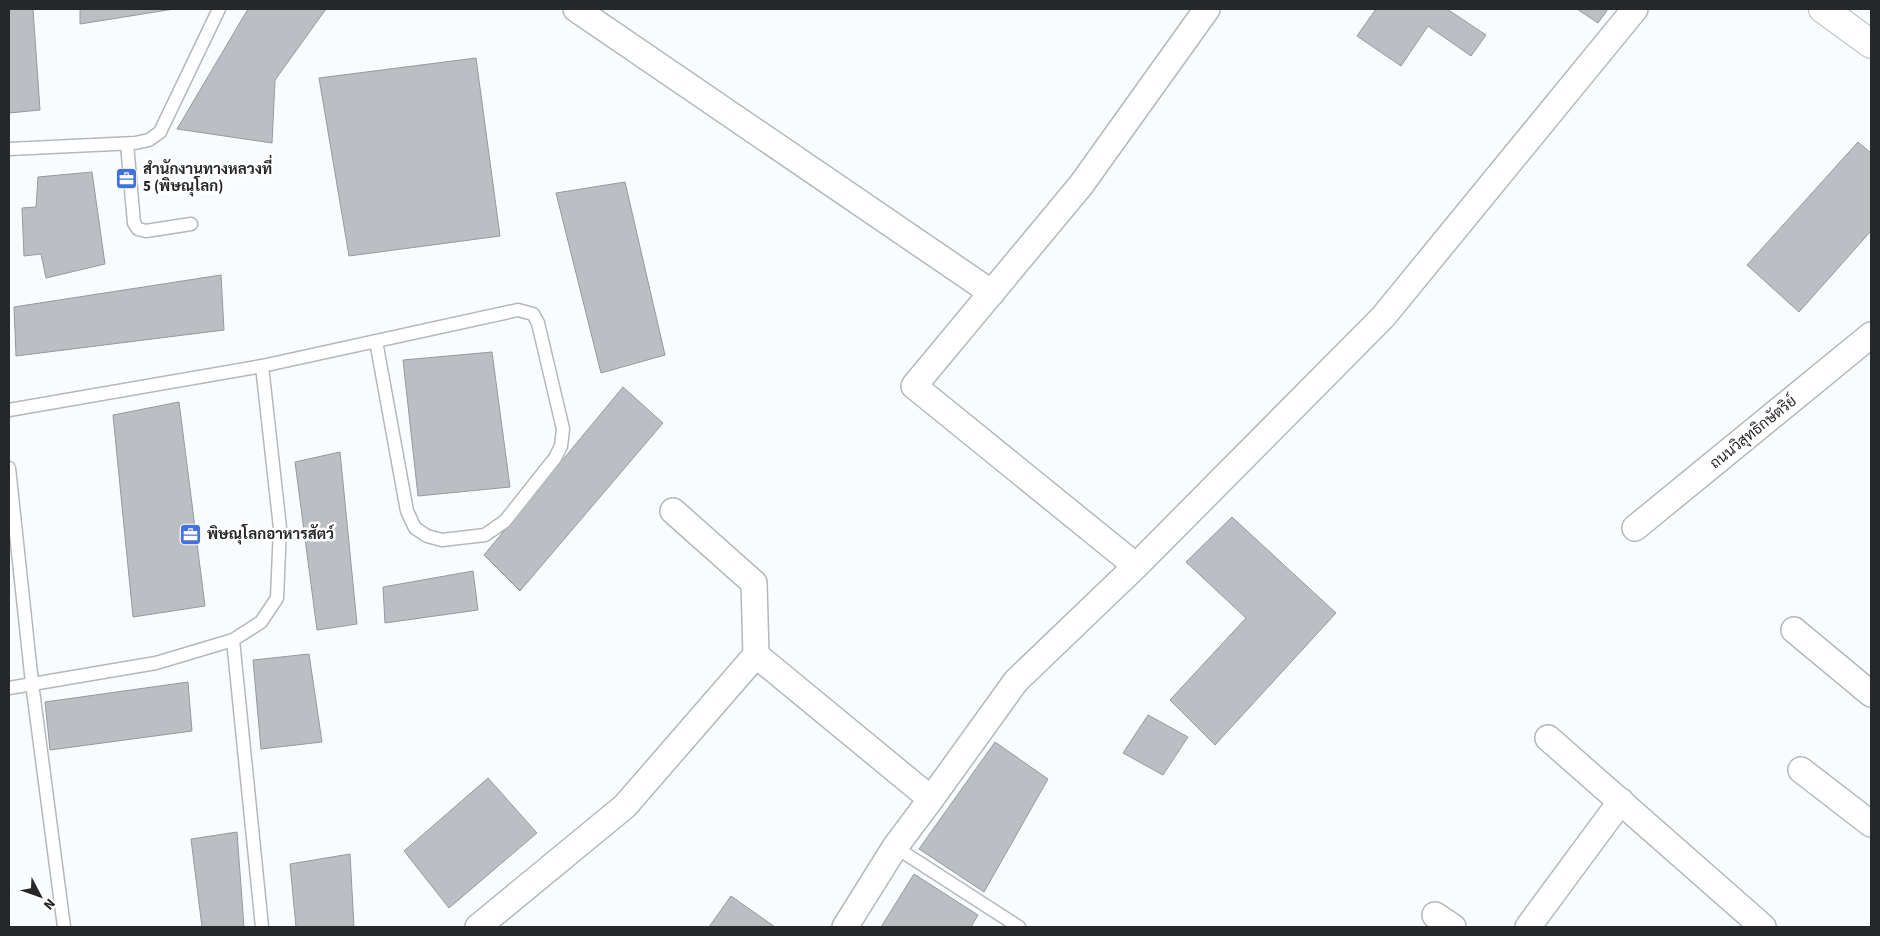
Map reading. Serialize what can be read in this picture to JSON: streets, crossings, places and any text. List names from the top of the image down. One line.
{"streets":{"street":["ถนนวิสุทธิกษัตริย์"]},"places":{"office":["สำนักงานทางหลวงที่ 5 (พิษณุโลก)","พิษณุโลกอาหารสัตว์"]},"north":"bottom right"}
